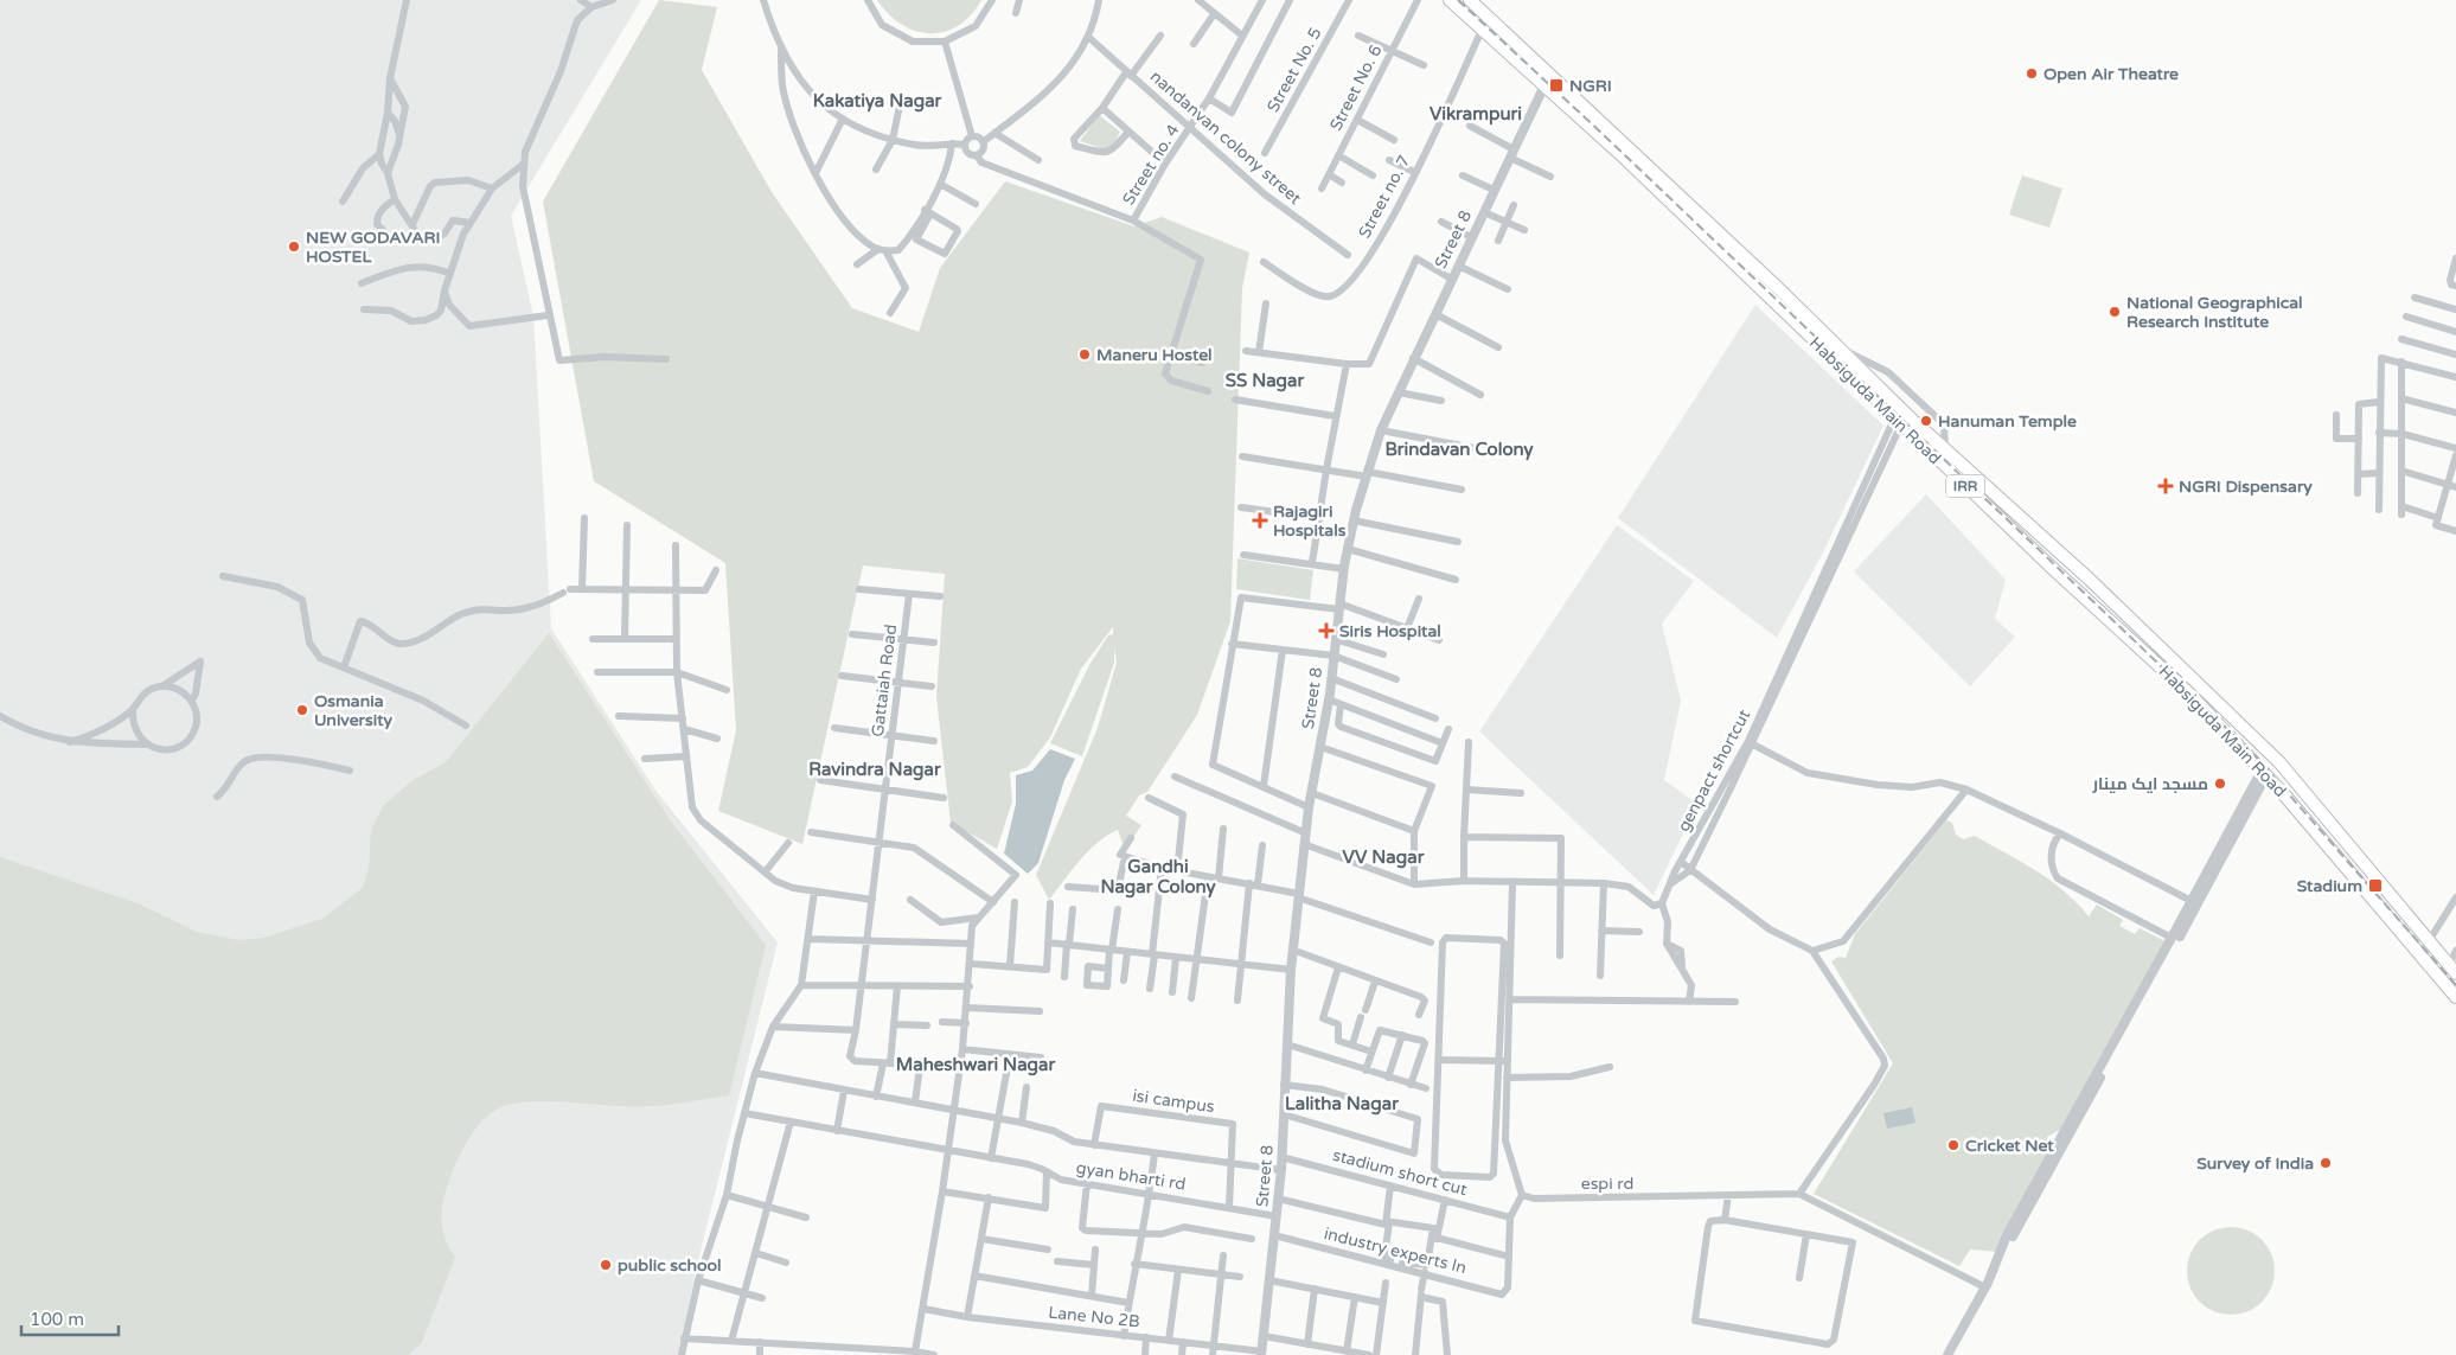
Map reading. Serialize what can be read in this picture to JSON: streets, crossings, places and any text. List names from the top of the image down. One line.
{"streets":{"main road":["Habsiguda Main Road","IRR"],"street":["Street No. 5","Street No. 6","nandanvan colony street","Street no. 4","Street no. 7","Street 8","Gattaiah Road","genpact shortcut","isi campus","stadium short cut","gyan bharti rd","espi rd","industry experts ln","Lane No 2B"]},"crossings":[["nandanvan colony street","Street no. 4"],["Street no. 7","Habsiguda Main Road"],["Street 8","Habsiguda Main Road"],["Street 8","stadium short cut"],["Street 8","gyan bharti rd"],["Street 8","industry experts ln"],["Street 8","Lane No 2B"],["isi campus","gyan bharti rd"]],"districts":["Kakatiya Nagar","Vikrampuri","SS Nagar","Brindavan Colony","Ravindra Nagar","VV Nagar","Gandhi Nagar Colony","Maheshwari Nagar","Lalitha Nagar"],"places":{"other":["Open Air Theatre","NEW GODAVARI HOSTEL","National Geographical Research Institute","Maneru Hostel","Hanuman Temple","Osmania University","مسجد ایک مینار","Cricket Net","Survey of India","public school"],"transit":["NGRI","Stadium"],"health":["NGRI Dispensary","Rajagiri Hospitals","Siris Hospital"]},"scale_bar":"100 m"}
